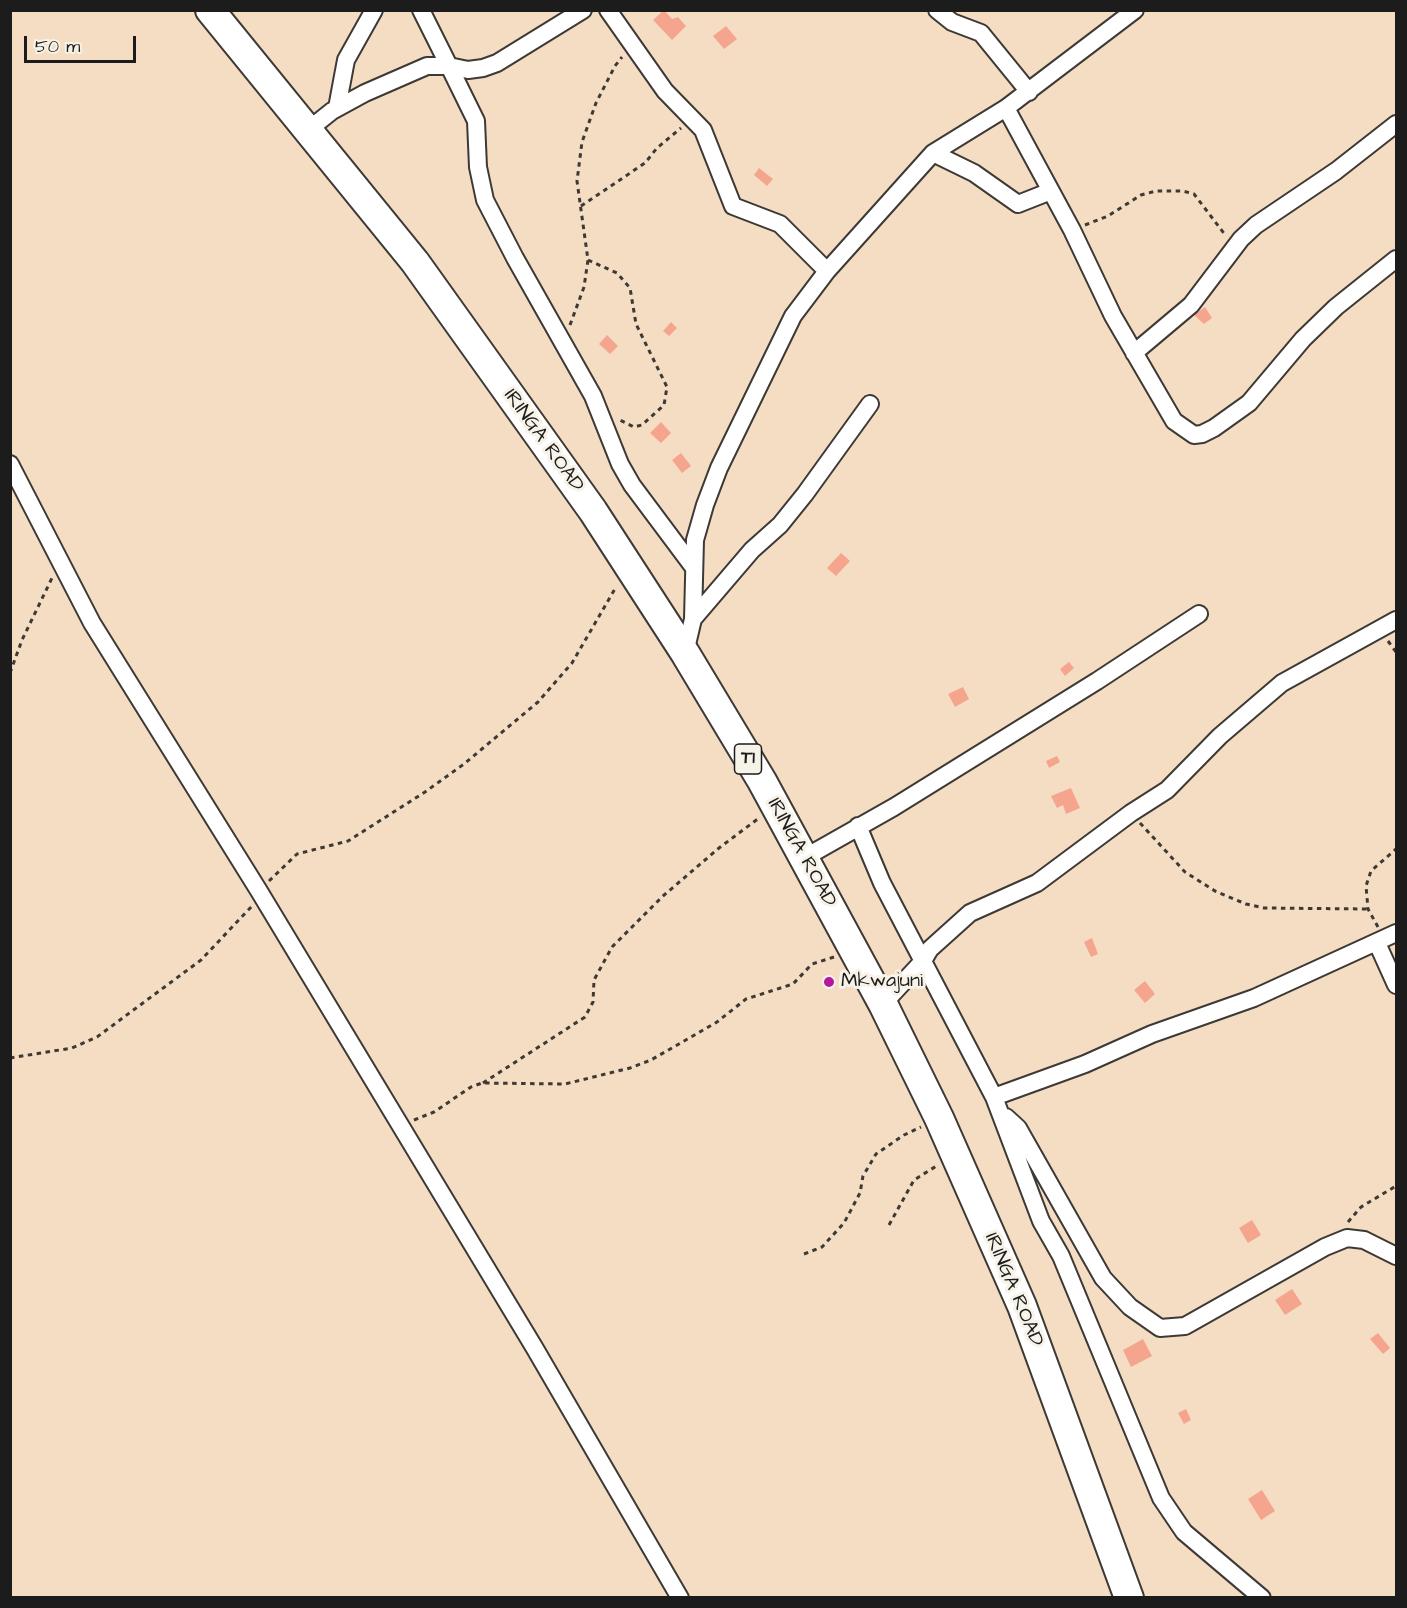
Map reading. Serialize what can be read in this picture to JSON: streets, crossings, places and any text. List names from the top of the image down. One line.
{"streets":{"highway":["IRINGA ROAD","T1"]},"places":["Mkwajuni"],"scale_bar":"50 m"}
